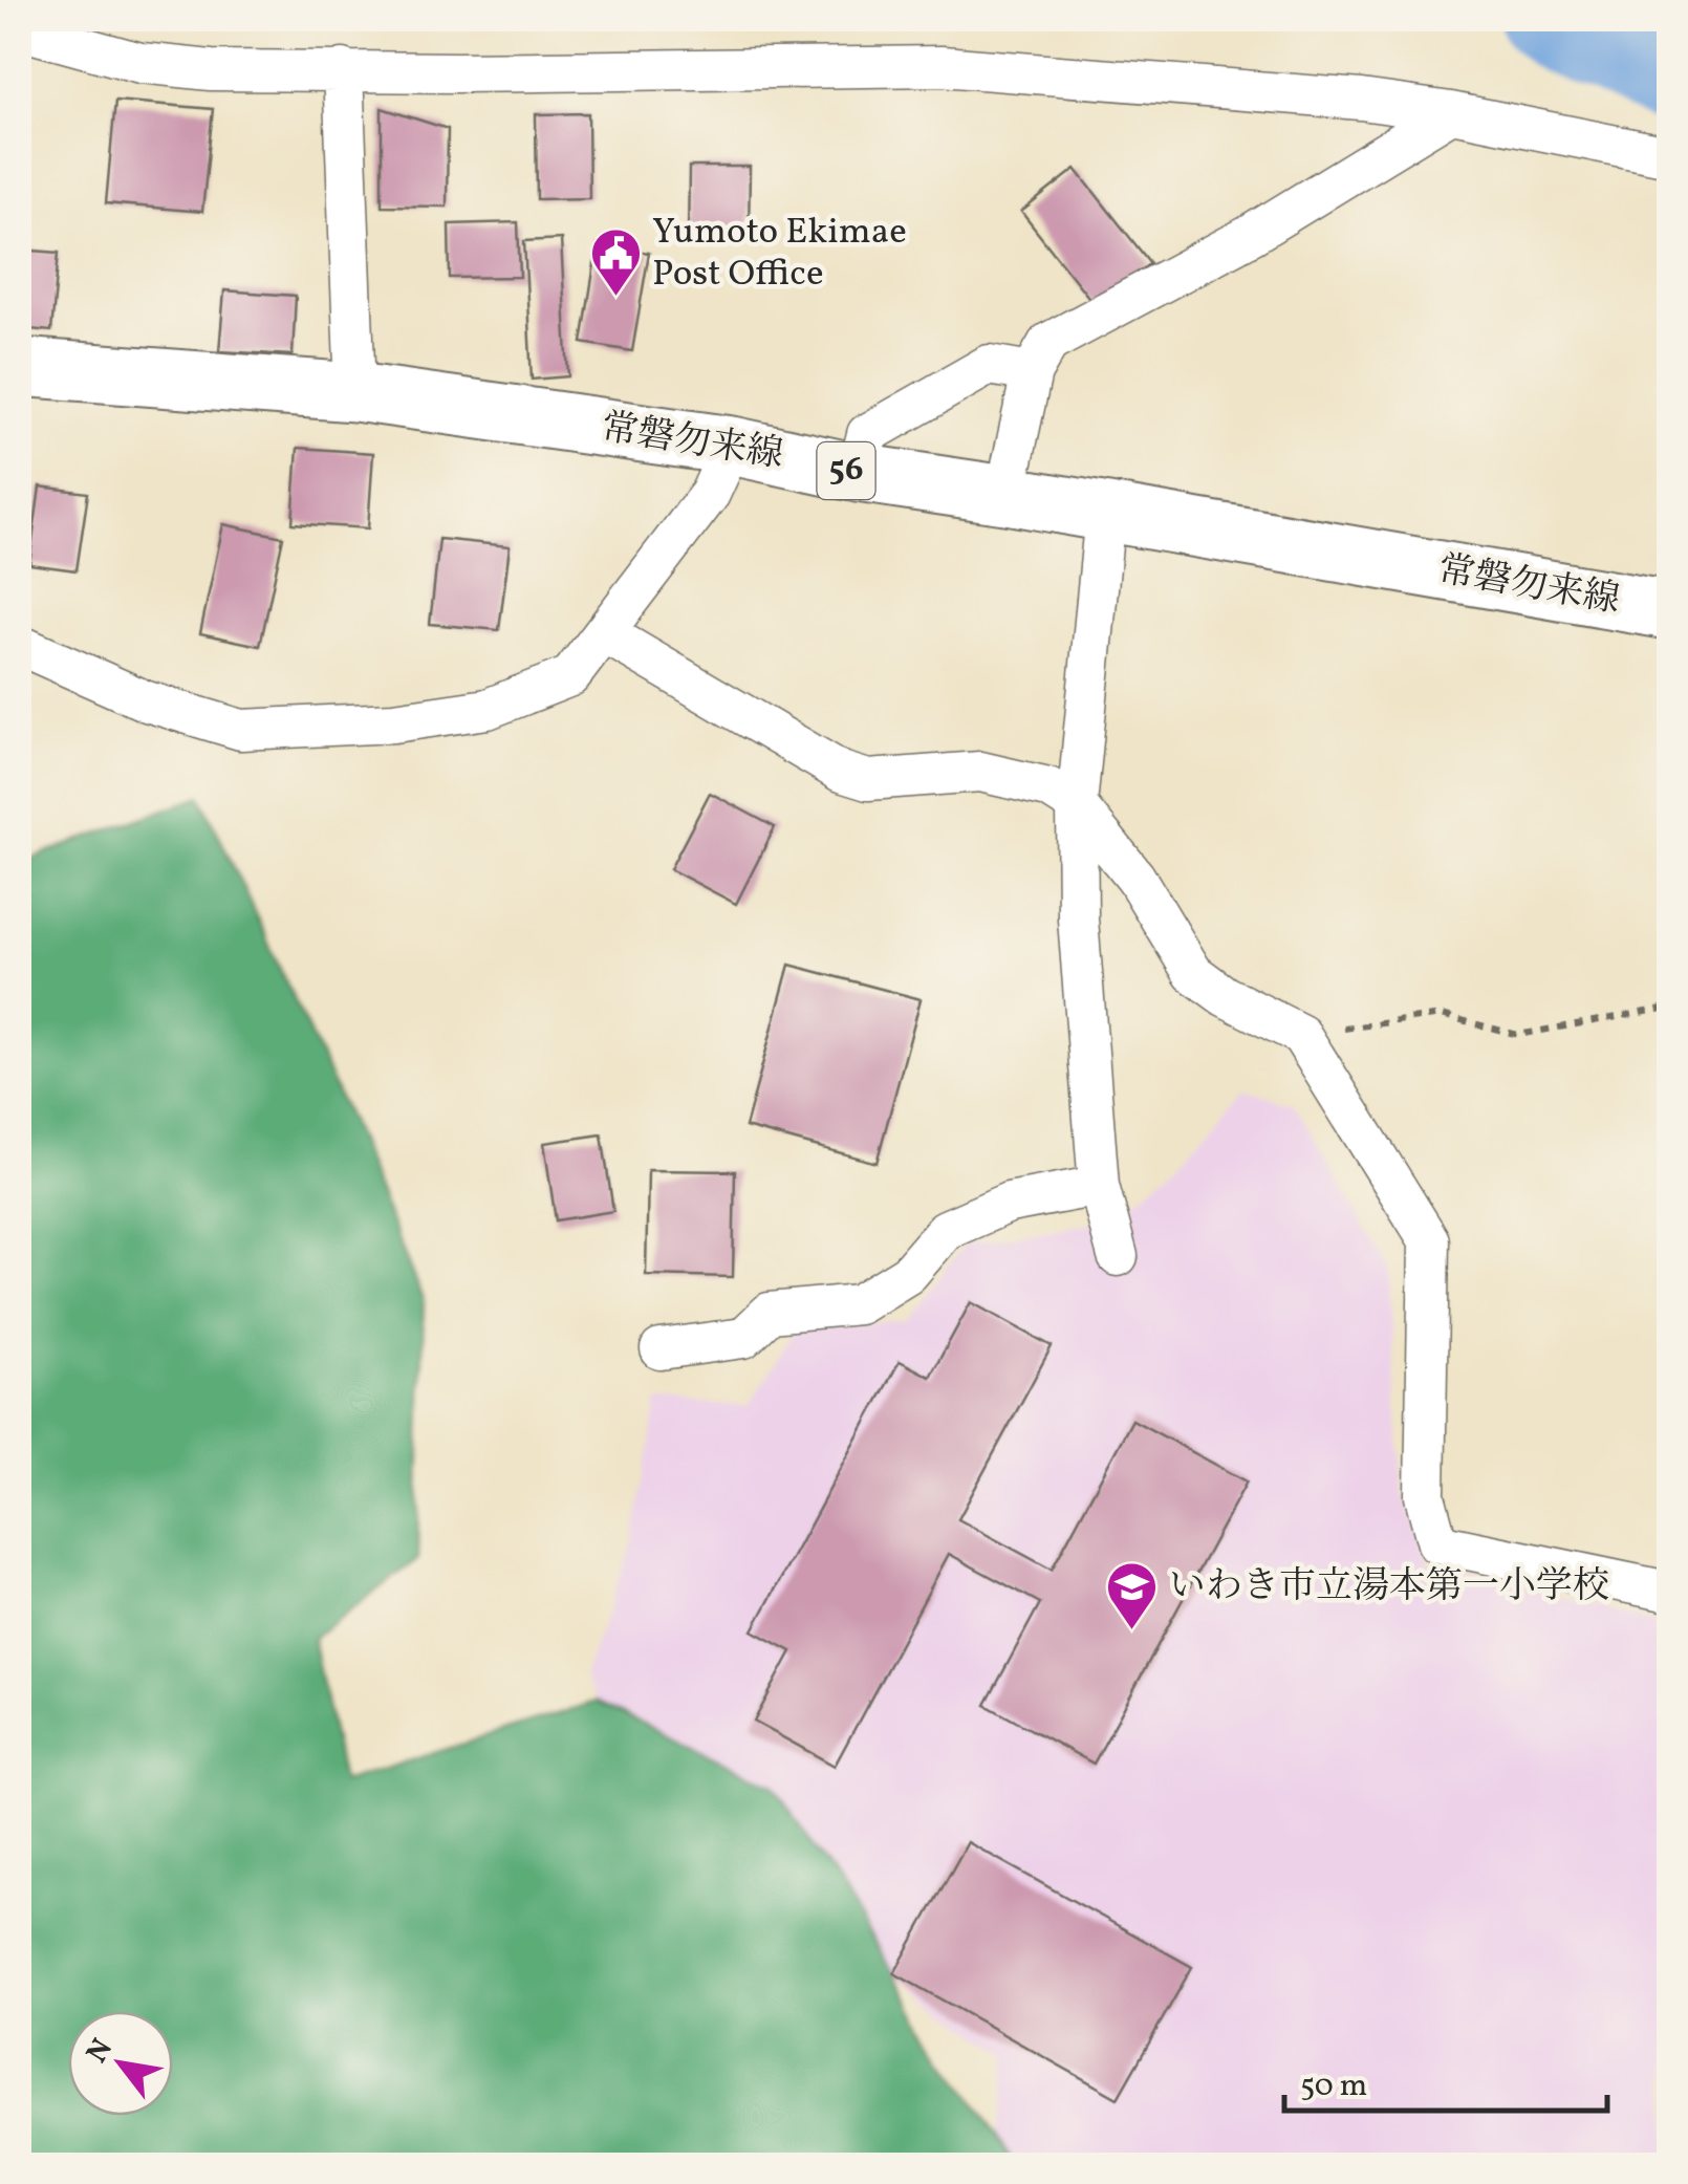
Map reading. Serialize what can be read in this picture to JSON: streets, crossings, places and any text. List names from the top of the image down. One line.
{"streets":{"main road":["常磐勿来線","56"]},"places":{"public building":["Yumoto Ekimae Post Office"],"school or university":["いわき市立湯本第一小学校"]},"scale_bar":"50 m","north":"top left"}
